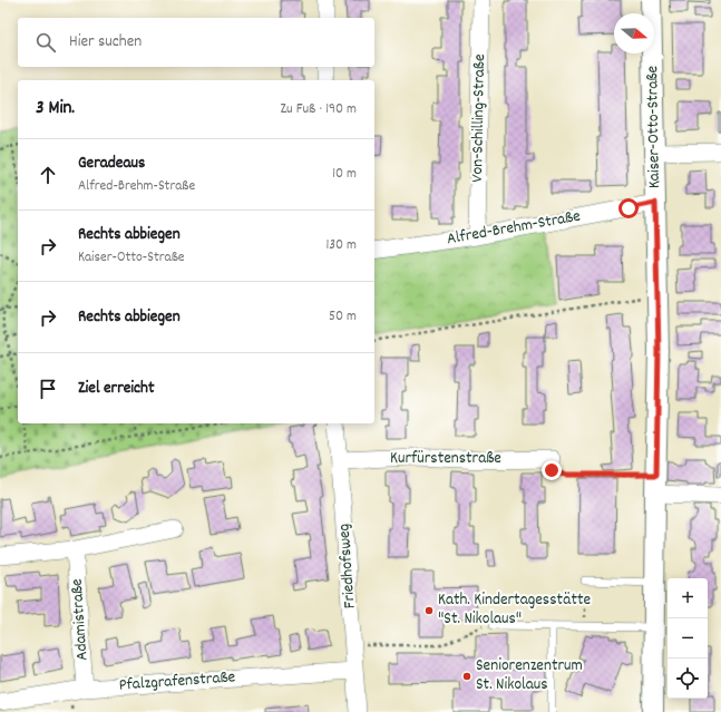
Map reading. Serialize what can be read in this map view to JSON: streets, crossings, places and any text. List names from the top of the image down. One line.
{"streets":{"street":["Von-Schilling-Straße","Kaiser-Otto-Straße","Alfred-Brehm-Straße","Kurfürstenstraße","Friedhofsweg","Adamistraße","Pfalzgrafenstraße"]},"crossings":[["Von-Schilling-Straße","Alfred-Brehm-Straße"],["Kaiser-Otto-Straße","Alfred-Brehm-Straße"],["Kurfürstenstraße","Friedhofsweg"],["Friedhofsweg","Pfalzgrafenstraße"],["Adamistraße","Pfalzgrafenstraße"]],"places":["Kath. Kindertagesstätte \"St. Nikolaus\"","Seniorenzentrum St. Nikolaus"],"north":"right","page":{"search":"Hier suchen","heading":["3 Min.","Zu Fuß · 190 m"],"list":[["Geradeaus","Alfred-Brehm-Straße","10 m"],["Rechts abbiegen","Kaiser-Otto-Straße","130 m"],["Rechts abbiegen","50 m"],"Ziel erreicht"],"map_buttons":["+","−"]}}
